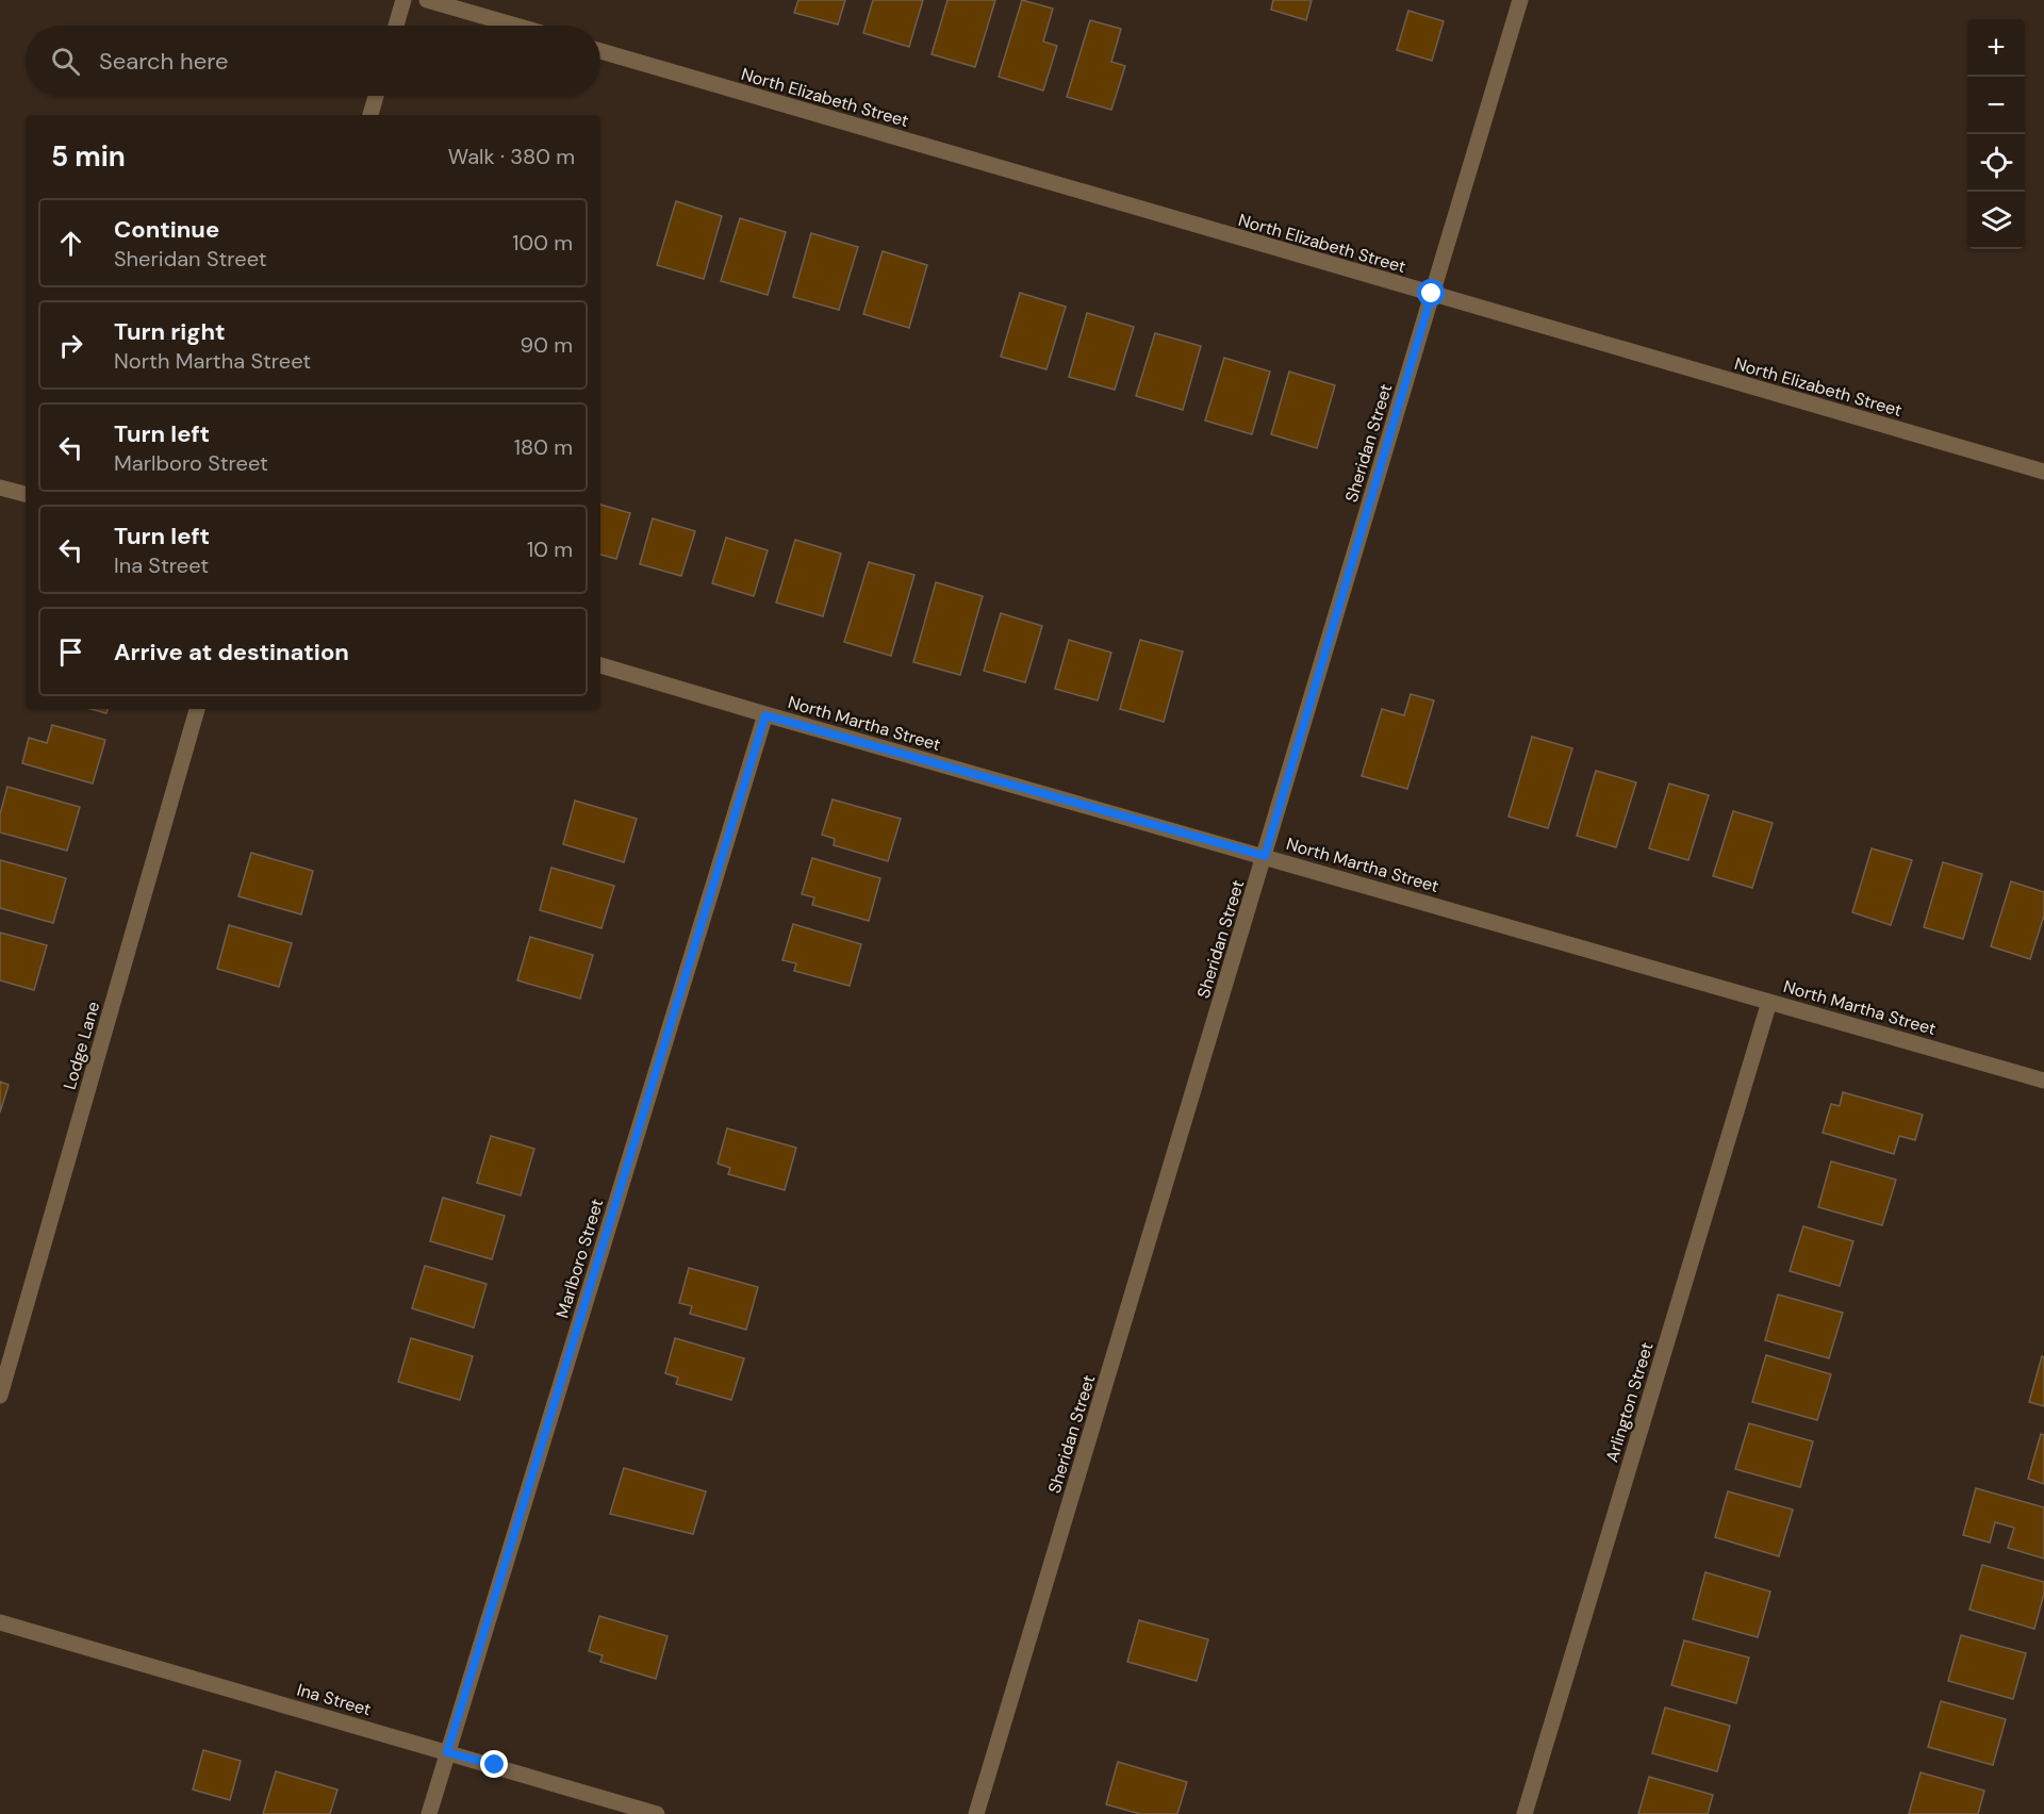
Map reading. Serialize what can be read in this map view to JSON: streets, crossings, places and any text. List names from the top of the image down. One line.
{"streets":{"street":["North Elizabeth Street","Sheridan Street","North Martha Street","Lodge Lane","Marlboro Street","Arlington Street","Ina Street"]},"crossings":[["North Elizabeth Street","Sheridan Street"],["Sheridan Street","North Martha Street"],["North Martha Street","Marlboro Street"],["North Martha Street","Arlington Street"],["Marlboro Street","Ina Street"]],"page":{"map_buttons":["+","−"],"search":"Search here","heading":["5 min","Walk · 380 m"],"list":[["Continue","Sheridan Street","100 m"],["Turn right","North Martha Street","90 m"],["Turn left","Marlboro Street","180 m"],["Turn left","Ina Street","10 m"],"Arrive at destination"]}}
